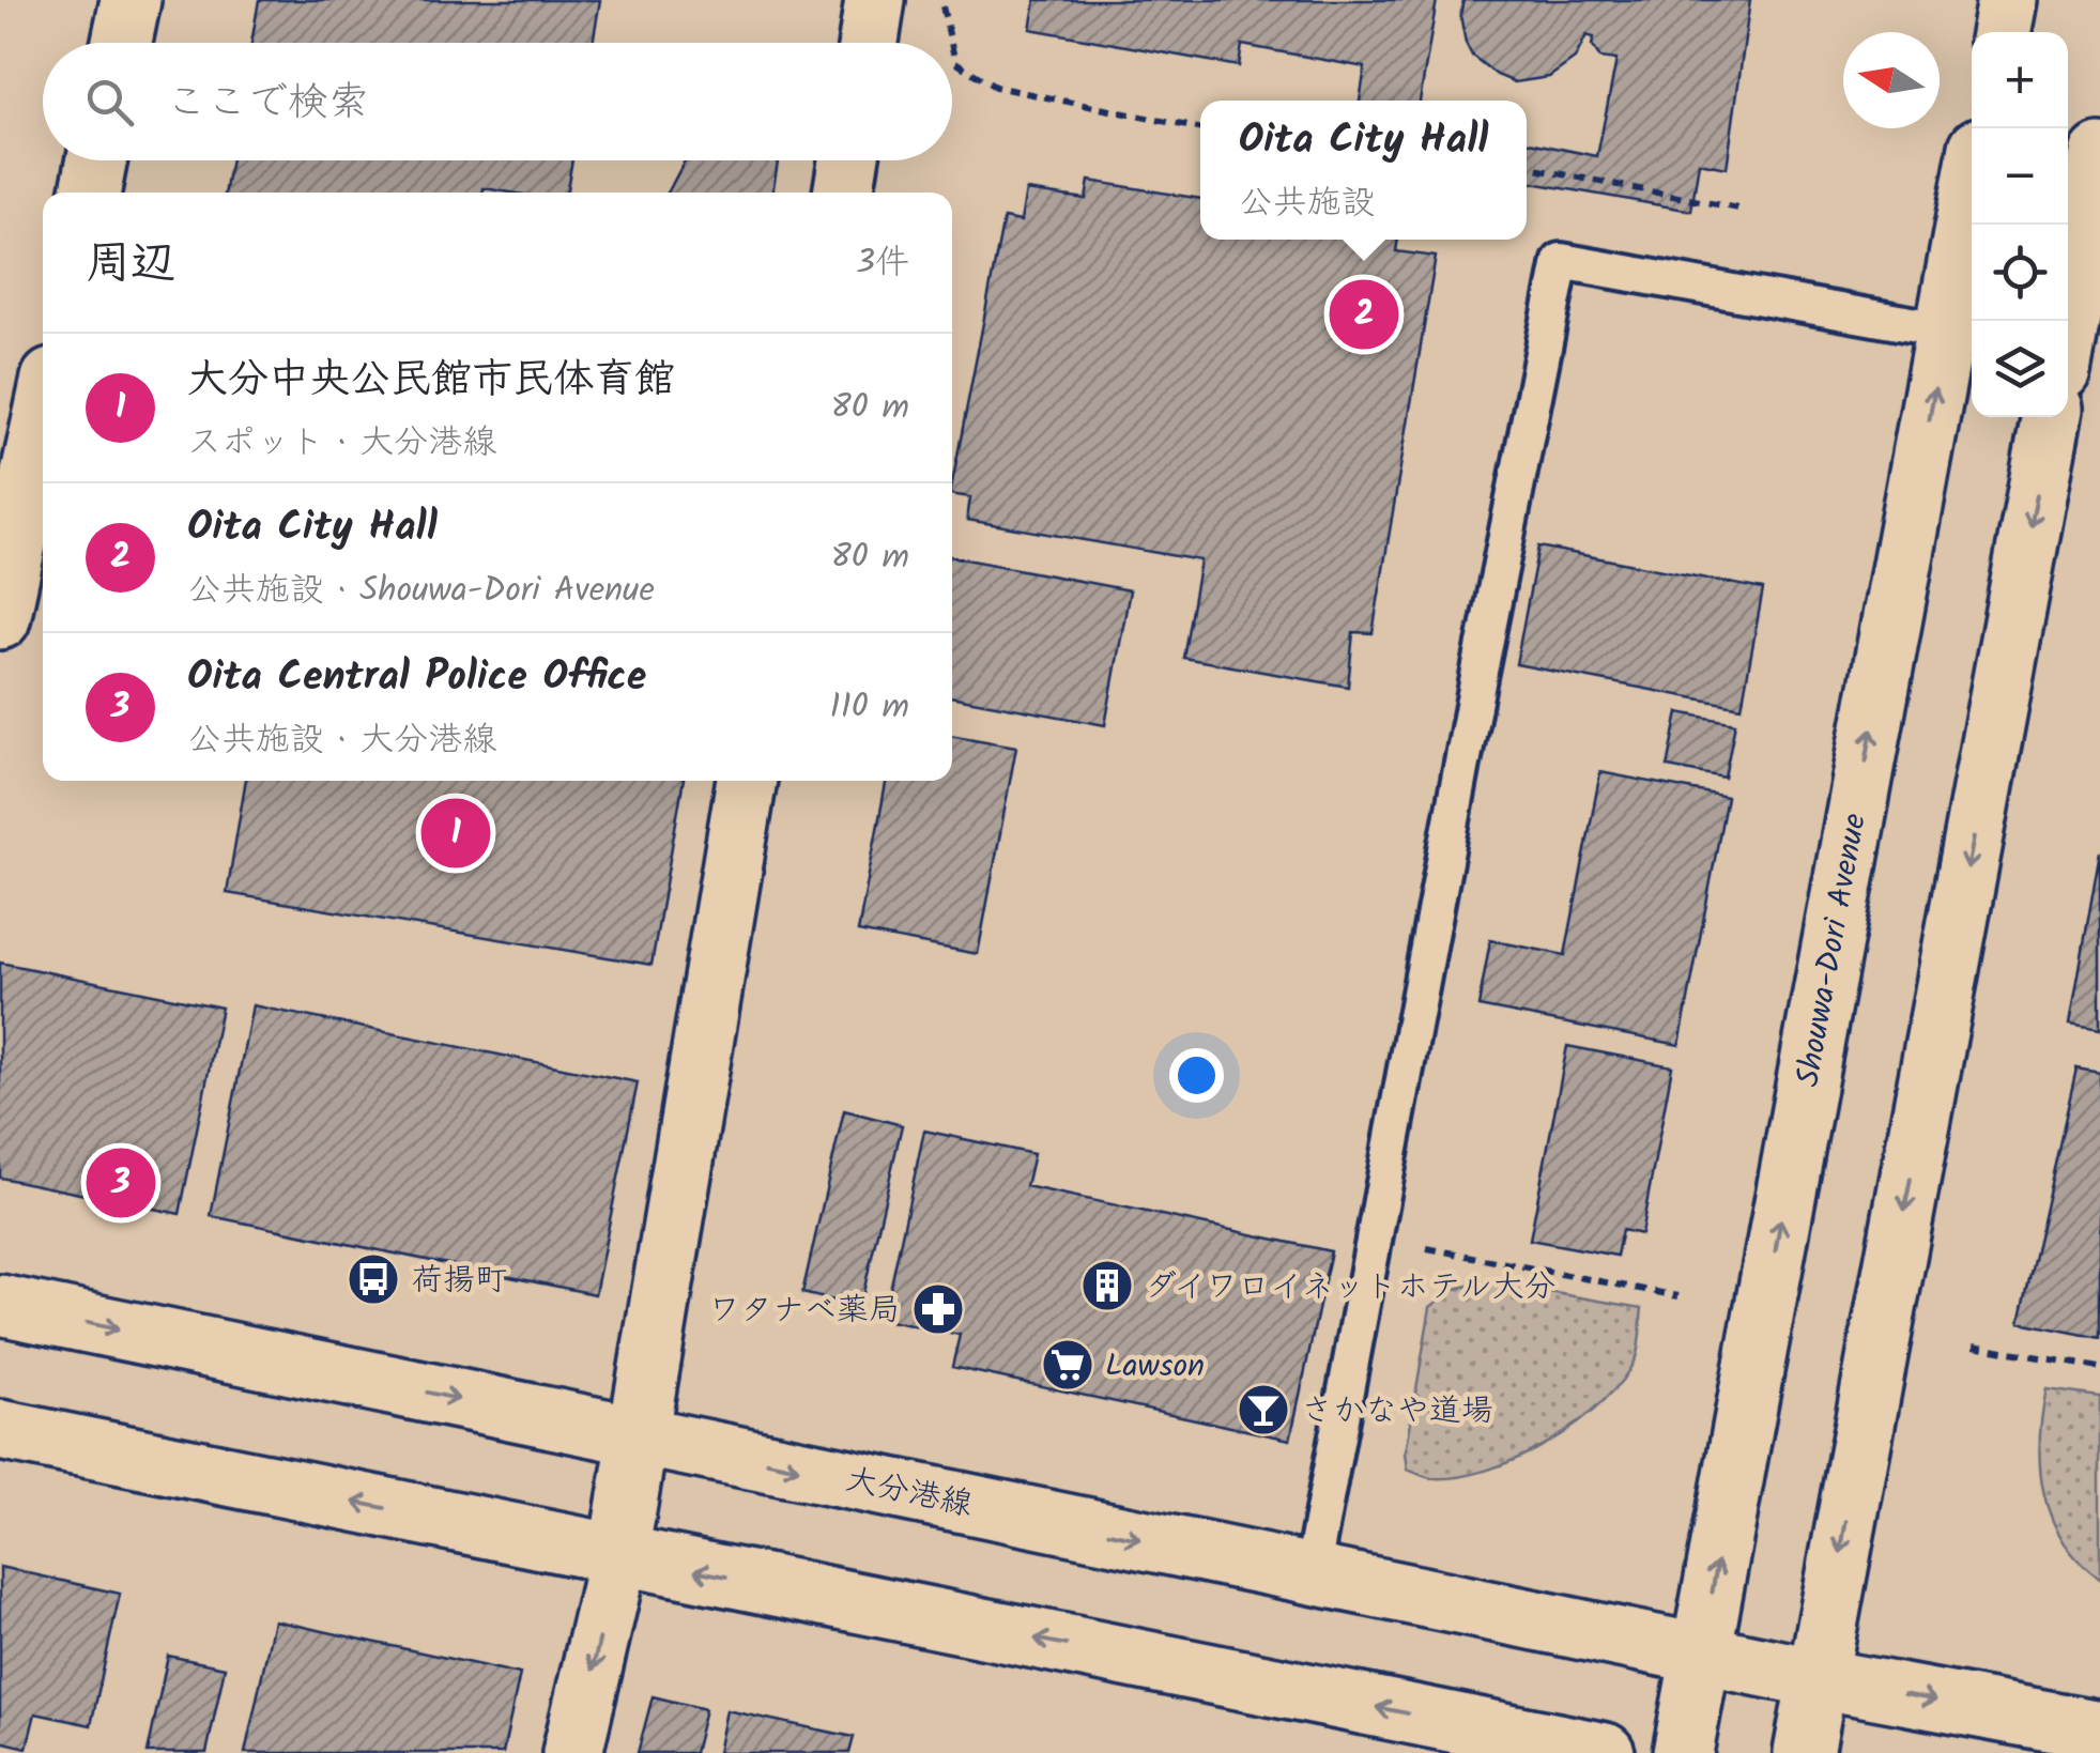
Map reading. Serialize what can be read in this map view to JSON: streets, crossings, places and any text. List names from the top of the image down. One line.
{"streets":{"main road":["Shouwa-Dori Avenue","大分港線"]},"crossings":[["Shouwa-Dori Avenue","大分港線"]],"places":{"bus stop":["荷揚町"],"building":["ダイワロイネットホテル大分"],"pharmacy":["ワタナベ薬局"],"supermarket":["Lawson"],"bar":["さかなや道場"]},"north":"left","page":{"map_buttons":["+","−"],"search":"ここで検索","popup":["Oita City Hall","公共施設"],"heading":["周辺","3件"],"pins":["2","1","3"],"list":[{"mark":"1","name":"大分中央公民館市民体育館","note":"スポット · 大分港線","value":"80 m"},{"mark":"2","name":"Oita City Hall","note":"公共施設 · Shouwa-Dori Avenue","value":"80 m"},{"mark":"3","name":"Oita Central Police Office","note":"公共施設 · 大分港線","value":"110 m"}]}}
